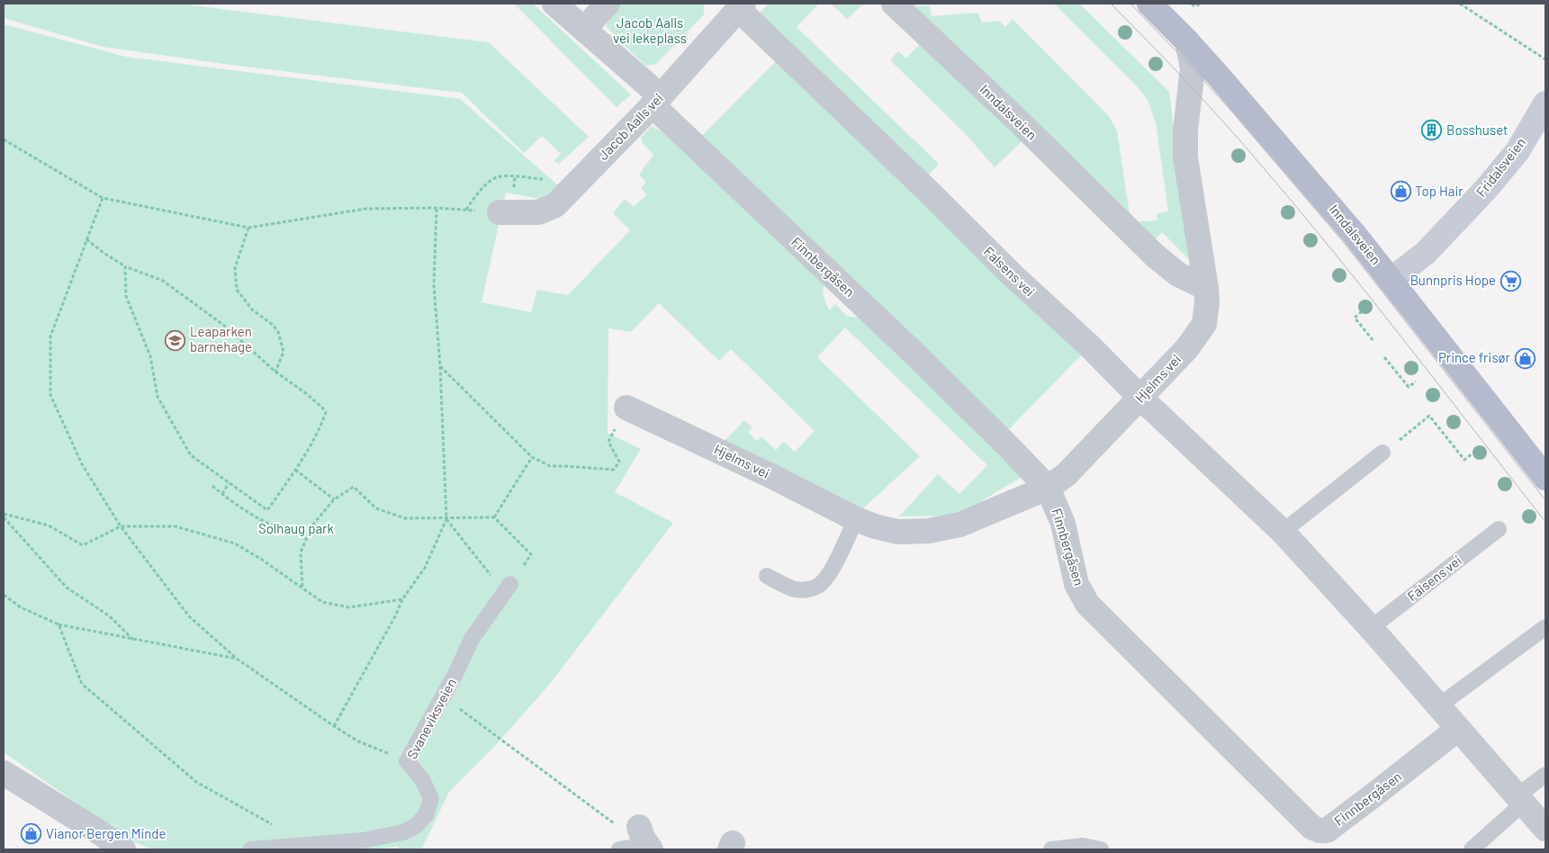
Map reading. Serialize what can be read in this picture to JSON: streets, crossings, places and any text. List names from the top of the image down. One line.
{"streets":{"main road":["Inndalsveien"],"street":["Jacob Aalls vei","Fridalsveien","Finnbergåsen","Falsens vei","Hjelms vei"],"lane":["Svaneviksveien"]},"crossings":[["Inndalsveien","Fridalsveien"],["Inndalsveien","Hjelms vei"],["Jacob Aalls vei","Finnbergåsen"],["Jacob Aalls vei","Falsens vei"],["Finnbergåsen","Falsens vei"],["Finnbergåsen","Hjelms vei"],["Falsens vei","Hjelms vei"]],"parks":["Jacob Aalls vei lekeplass","Solhaug park"],"places":{"building":["Bosshuset"],"shop":["Top Hair","Prince frisør","Vianor Bergen Minde"],"supermarket":["Bunnpris Hope"],"school or university":["Leaparken barnehage"]}}
